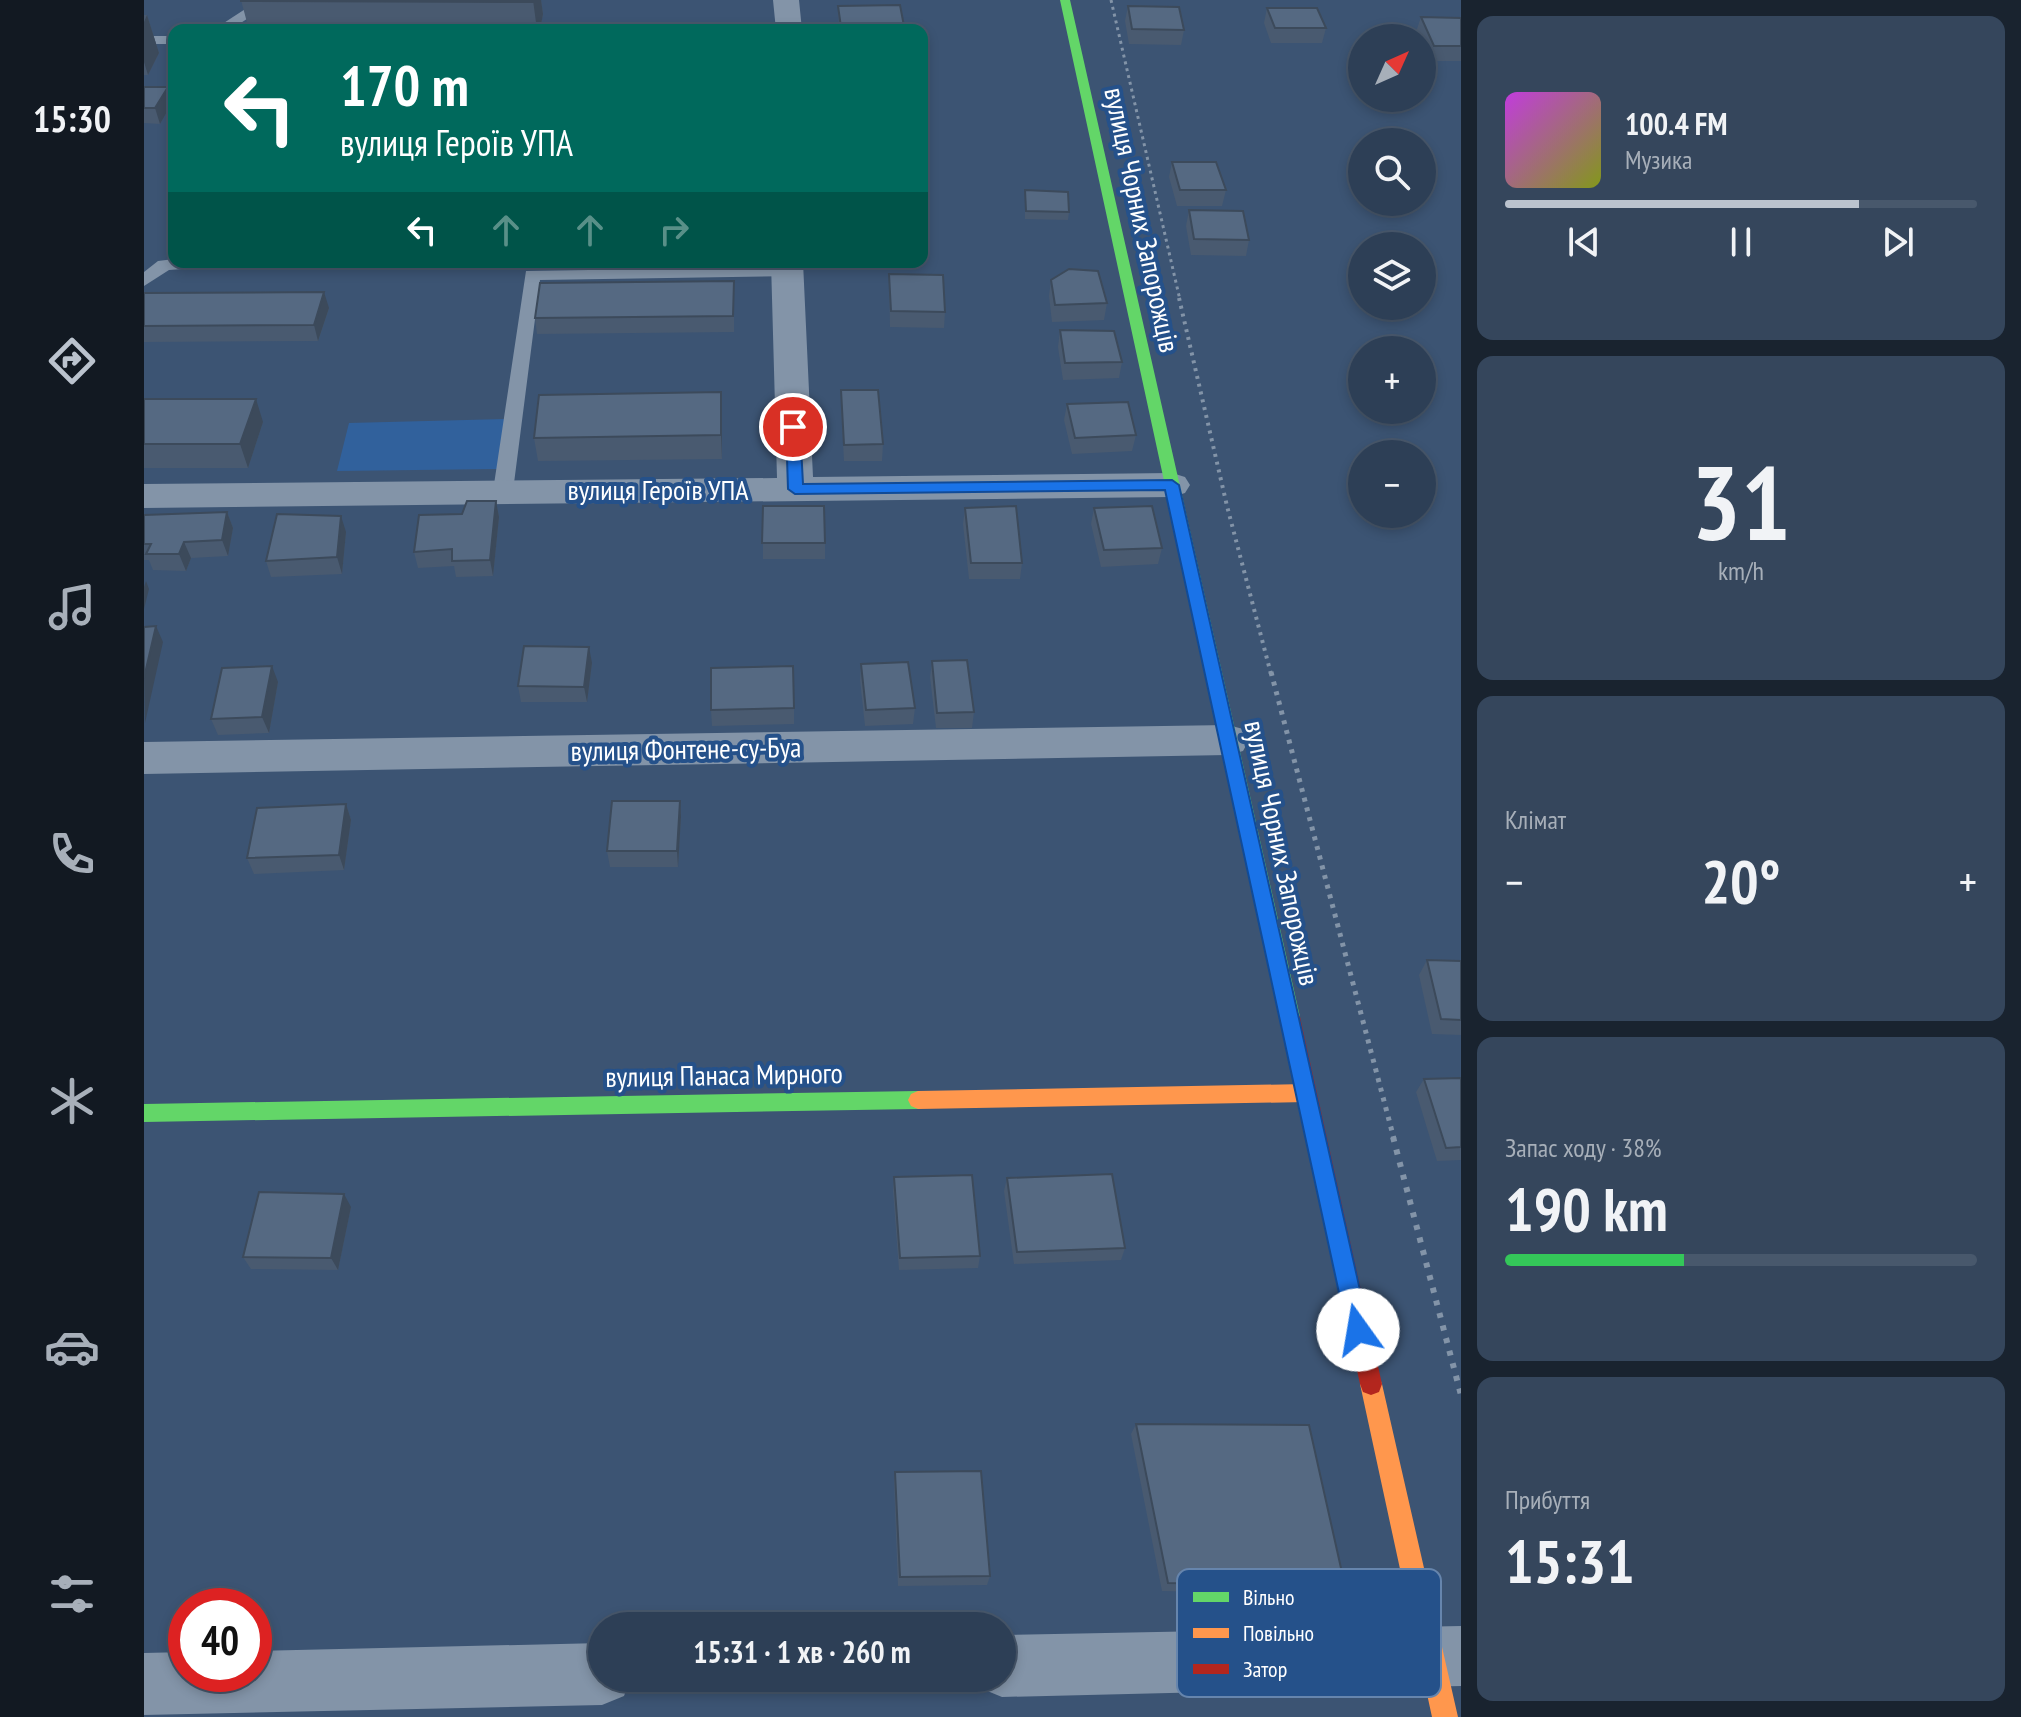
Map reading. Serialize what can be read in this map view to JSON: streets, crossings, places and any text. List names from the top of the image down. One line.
{"streets":{"street":["вулиця Чорних Запорожців","вулиця Героїв УПА","вулиця Фонтене-су-Буа","вулиця Панаса Мирного"]},"crossings":[["вулиця Чорних Запорожців","вулиця Героїв УПА"],["вулиця Чорних Запорожців","вулиця Фонтене-су-Буа"],["вулиця Чорних Запорожців","вулиця Панаса Мирного"]],"legend":["Вільно","Повільно","Затор"],"north":"top right","page":{"tabs":"15:30","map_buttons":["+","−"],"turn":["170 m","вулиця Героїв УПА"],"song":["100.4 FM","Музика"],"tile":[["31","km/h"],"Клімат",["Запас ходу · 38%","190 km"],["Прибуття","15:31"]],"heat":["−","20°","+"],"limit":"40","trip":"15:31 · 1 хв · 260 m"}}
